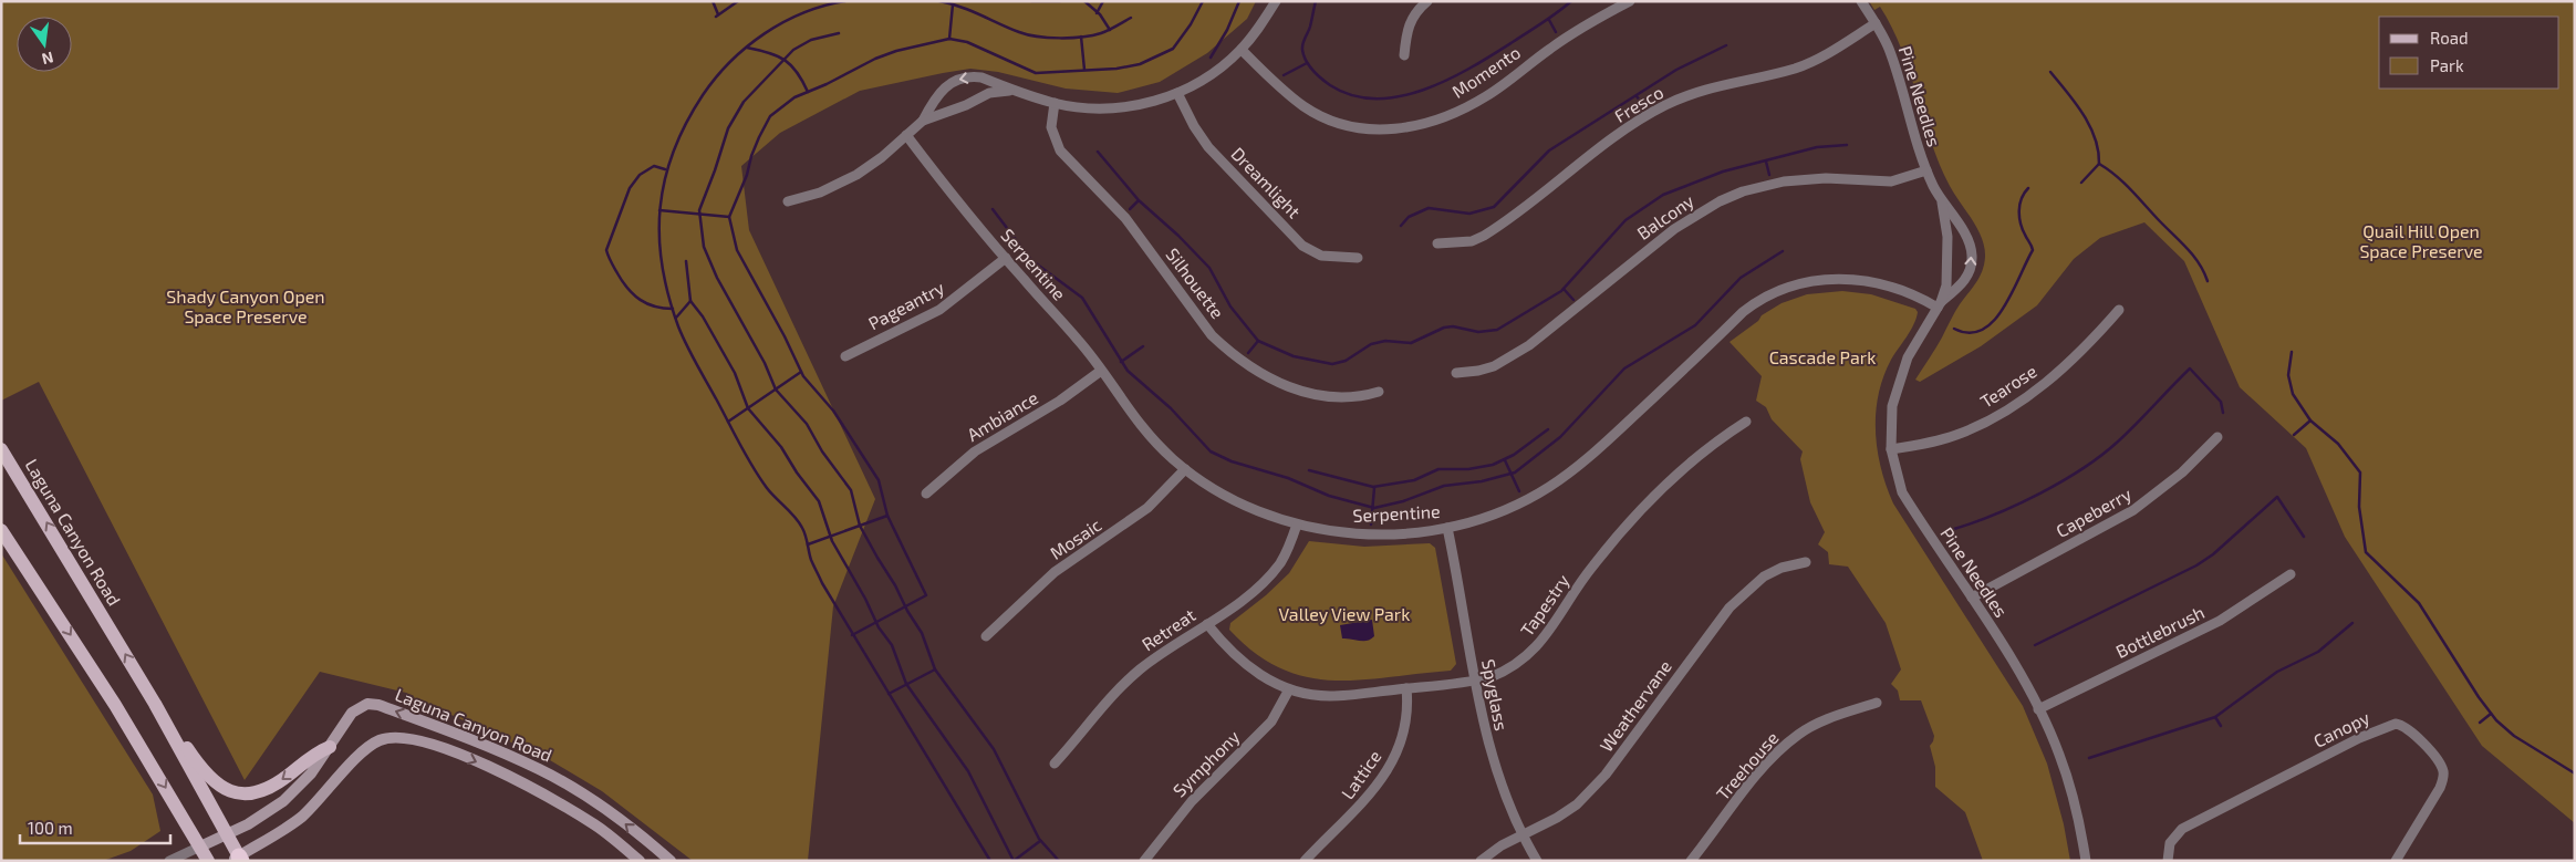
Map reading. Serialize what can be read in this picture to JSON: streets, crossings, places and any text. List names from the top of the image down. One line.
{"streets":{"main road":["Laguna Canyon Road"],"street":["Momento","Pine Needles","Fresco","Dreamlight","Balcony","Serpentine","Silhouette","Pageantry","Tearose","Ambiance","Capeberry","Mosaic","Tapestry","Retreat","Bottlebrush","Spyglass","Weathervane","Canopy","Symphony","Treehouse","Lattice"]},"crossings":[["Pine Needles","Fresco"],["Pine Needles","Balcony"],["Pine Needles","Serpentine"],["Pine Needles","Tearose"],["Pine Needles","Capeberry"],["Pine Needles","Bottlebrush"],["Serpentine","Pageantry"],["Serpentine","Ambiance"],["Serpentine","Mosaic"],["Serpentine","Retreat"],["Serpentine","Spyglass"],["Tapestry","Retreat"],["Tapestry","Spyglass"],["Tapestry","Symphony"],["Tapestry","Lattice"],["Spyglass","Weathervane"]],"parks":["Quail Hill Open Space Preserve","Shady Canyon Open Space Preserve","Cascade Park","Valley View Park"],"legend":["Road","Park"],"scale_bar":"100 m","north":"bottom"}
